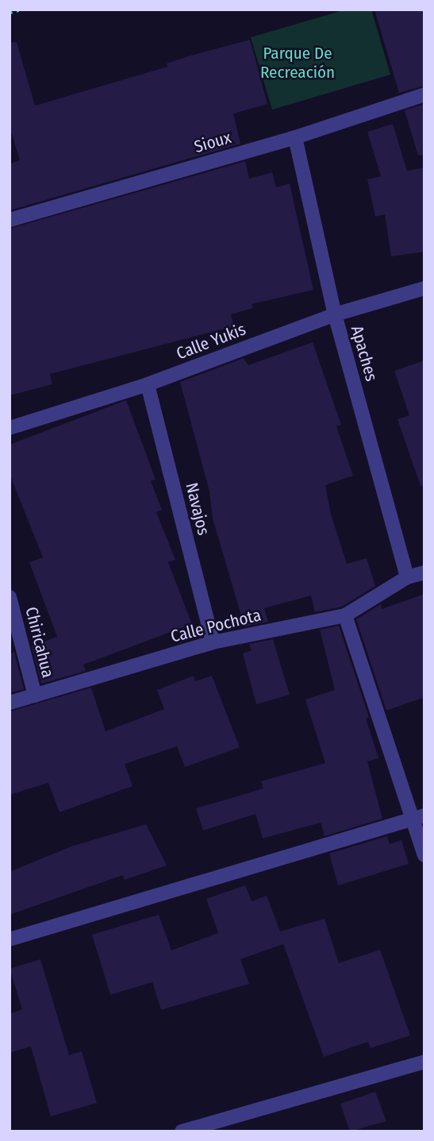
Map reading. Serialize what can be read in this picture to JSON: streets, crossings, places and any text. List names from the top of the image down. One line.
{"streets":{"street":["Sioux","Calle Yukis","Apaches","Navajos","Calle Pochota","Chiricahua"]},"crossings":[["Sioux","Apaches"],["Calle Yukis","Apaches"],["Calle Yukis","Navajos"],["Apaches","Calle Pochota"],["Navajos","Calle Pochota"],["Calle Pochota","Chiricahua"]],"parks":["Parque De Recreación"]}
